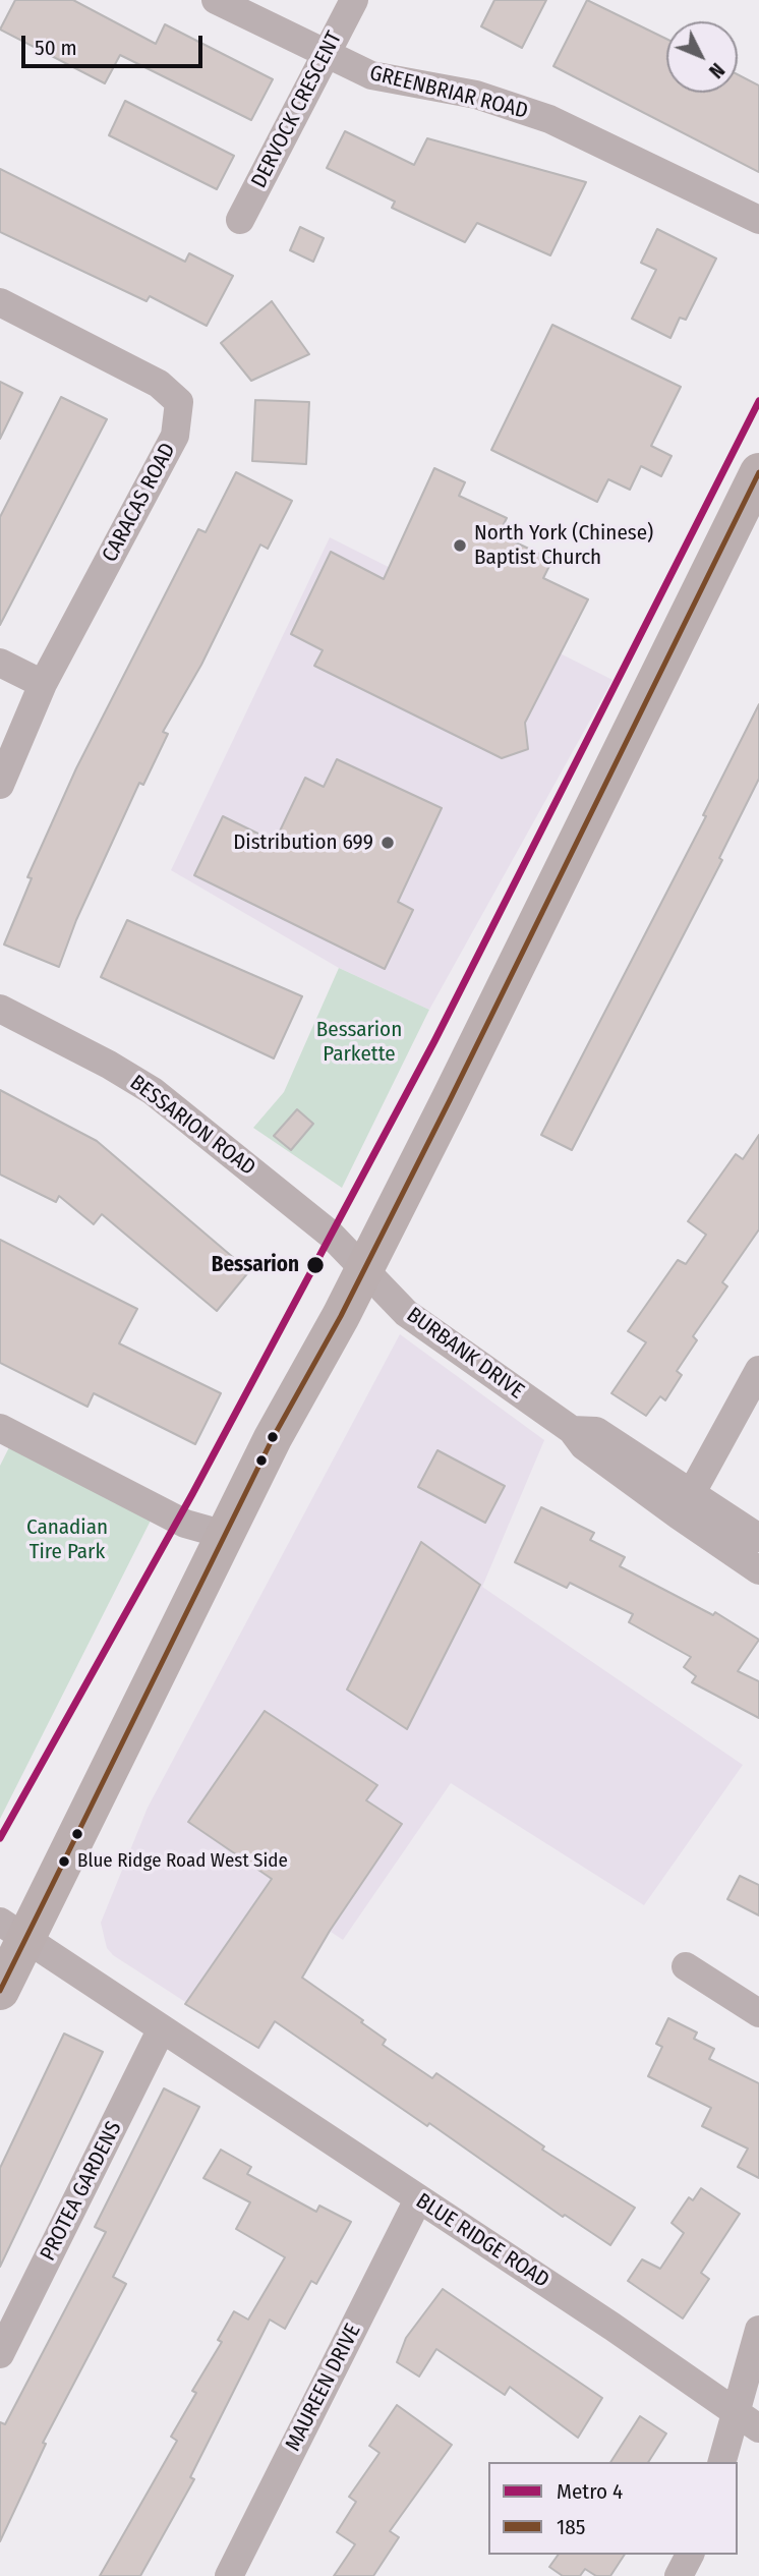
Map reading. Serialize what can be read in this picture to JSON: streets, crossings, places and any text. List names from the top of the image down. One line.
{"streets":{"street":["GREENBRIAR ROAD","DERVOCK CRESCENT","CARACAS ROAD","BESSARION ROAD","BURBANK DRIVE","PROTEA GARDENS","BLUE RIDGE ROAD","MAUREEN DRIVE"]},"crossings":[["GREENBRIAR ROAD","DERVOCK CRESCENT"],["BESSARION ROAD","BURBANK DRIVE"],["PROTEA GARDENS","BLUE RIDGE ROAD"],["BLUE RIDGE ROAD","MAUREEN DRIVE"]],"parks":["Bessarion Parkette","Canadian Tire Park"],"places":["North York (Chinese) Baptist Church","Distribution 699","Bessarion","Blue Ridge Road West Side"],"lines":["metro line 4","transit line 185"],"legend":["Metro 4","185"],"scale_bar":"50 m","north":"bottom right"}
